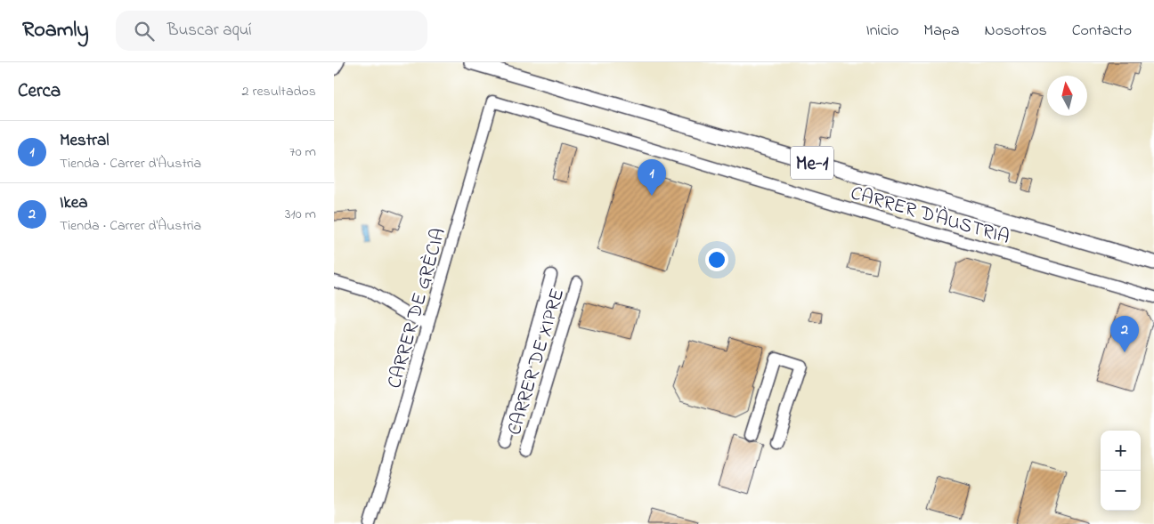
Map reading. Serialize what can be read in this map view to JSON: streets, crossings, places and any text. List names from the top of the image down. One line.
{"streets":{"main road":["Me-1"],"street":["CARRER D'ÀUSTRIA","CARRER DE GRÈCIA","CARRER DE XIPRE"]},"crossings":[["CARRER D'ÀUSTRIA","CARRER DE GRÈCIA"]],"north":"top","page":{"header":"Roamly","search":"Buscar aquí","nav":["Inicio","Mapa","Nosotros","Contacto"],"heading":["Cerca","2 resultados"],"list":[{"mark":"1","name":"Mestral","note":"Tienda · Carrer d'Àustria","value":"70 m"},{"mark":"2","name":"Ikea","note":"Tienda · Carrer d'Àustria","value":"310 m"}],"pins":["1","2"],"map_buttons":["+","−"]}}
